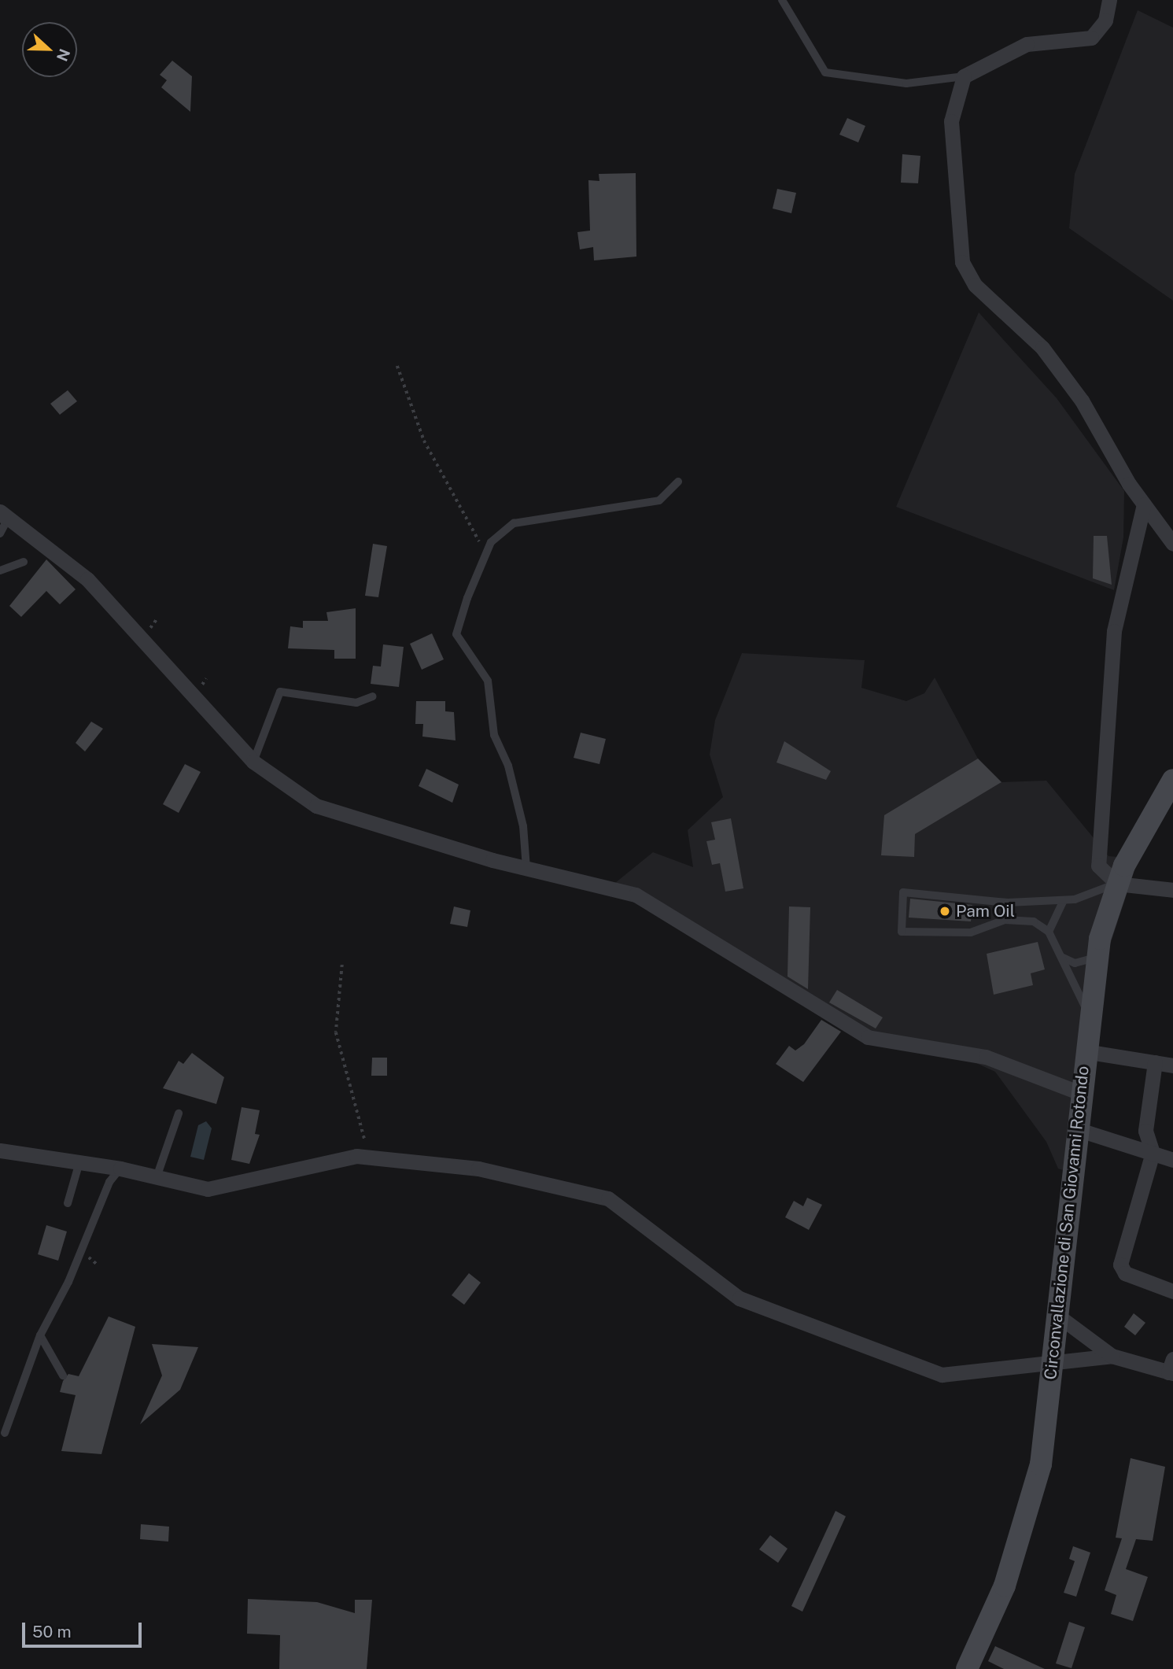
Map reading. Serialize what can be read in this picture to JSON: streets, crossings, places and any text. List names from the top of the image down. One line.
{"streets":{"main road":["Circonvallazione di San Giovanni Rotondo"]},"places":["Pam Oil"],"scale_bar":"50 m","north":"right"}
